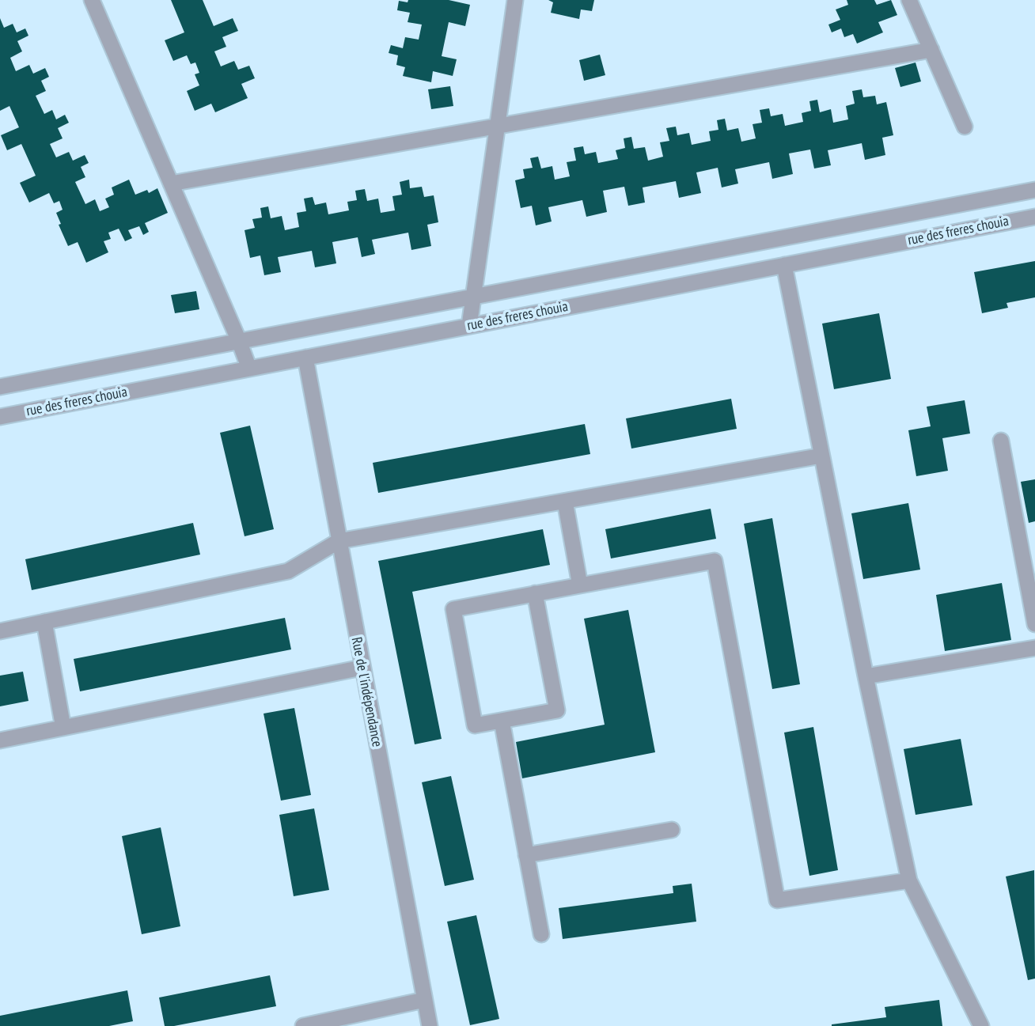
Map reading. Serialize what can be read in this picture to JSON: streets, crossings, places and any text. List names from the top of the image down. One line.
{"streets":{"street":["rue des freres chouia","Rue de l'indépendance"]},"crossings":[["rue des freres chouia","Rue de l'indépendance"]]}
